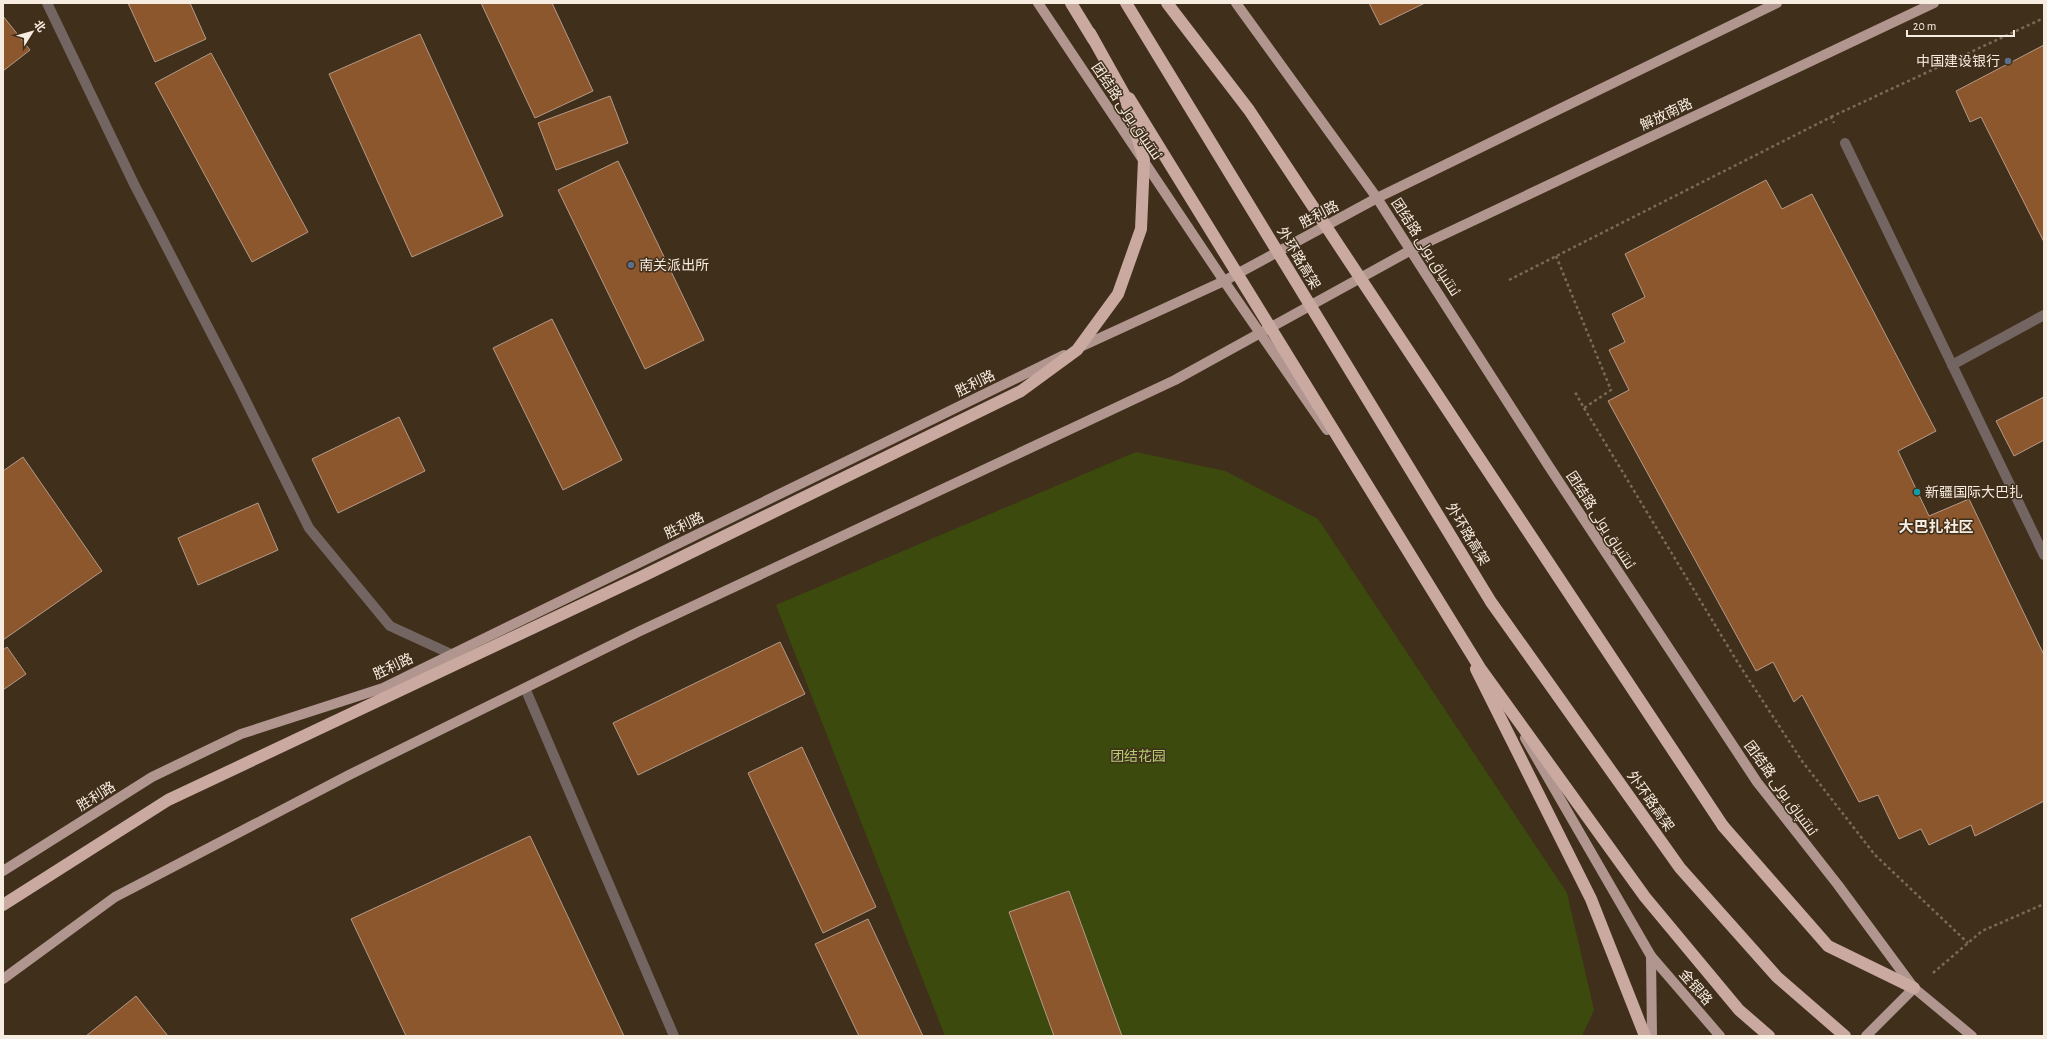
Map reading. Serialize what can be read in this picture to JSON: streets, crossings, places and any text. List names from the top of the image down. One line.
{"streets":{"highway":["外环路高架"],"main road":["团结路 ئىتتىپاق يولى","解放南路","胜利路","金银路"]},"crossings":[["团结路 ئىتتىپاق يولى","解放南路"],["团结路 ئىتتىپاق يولى","胜利路"],["团结路 ئىتتىپاق يولى","金银路"]],"districts":["大巴扎社区"],"parks":["团结花园"],"places":["中国建设银行","南关派出所","新疆国际大巴扎"],"scale_bar":"20 m","north":"top right"}
